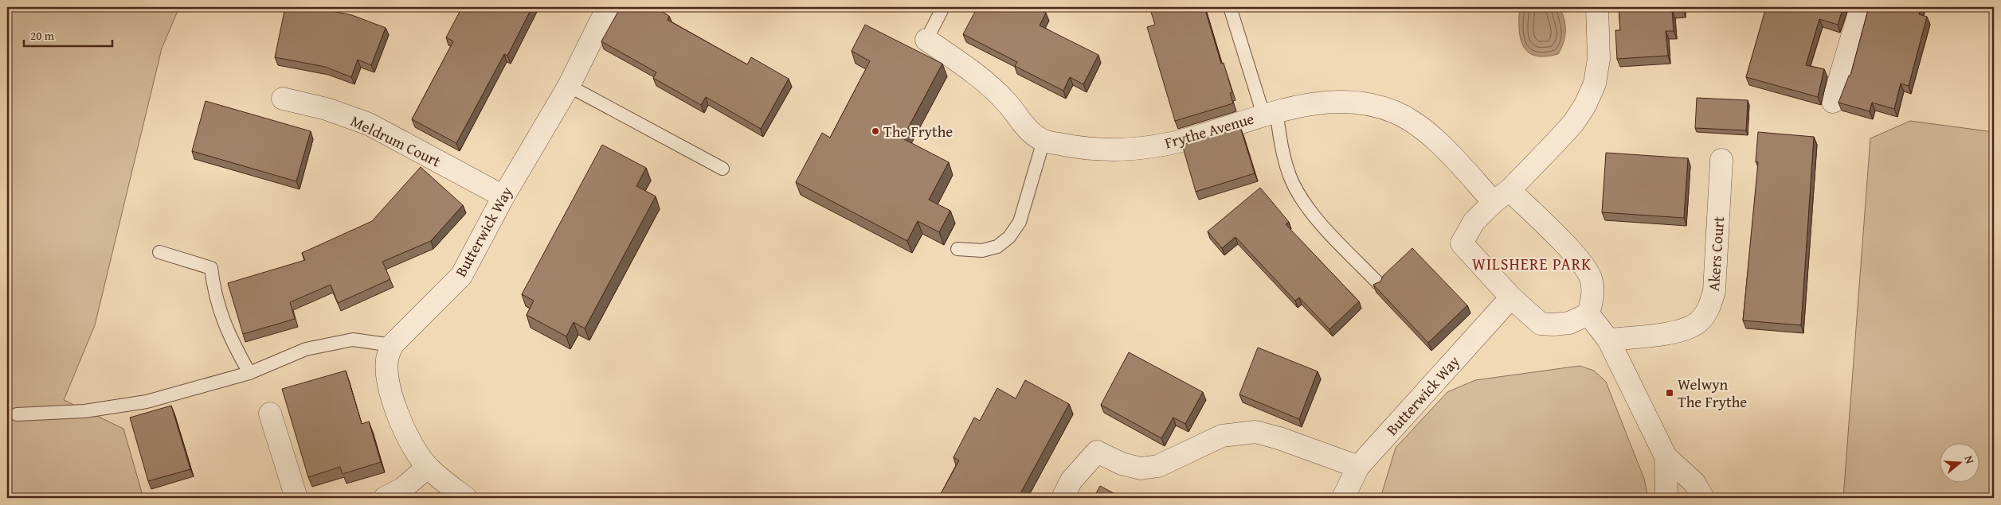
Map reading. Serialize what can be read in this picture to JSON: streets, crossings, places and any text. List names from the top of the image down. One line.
{"streets":{"street":["Frythe Avenue","Meldrum Court","Butterwick Way","Akers Court"]},"crossings":[["Meldrum Court","Butterwick Way"]],"districts":["WILSHERE PARK"],"places":{"other":["The Frythe"],"transit":["Welwyn The Frythe"]},"scale_bar":"20 m","north":"right"}
